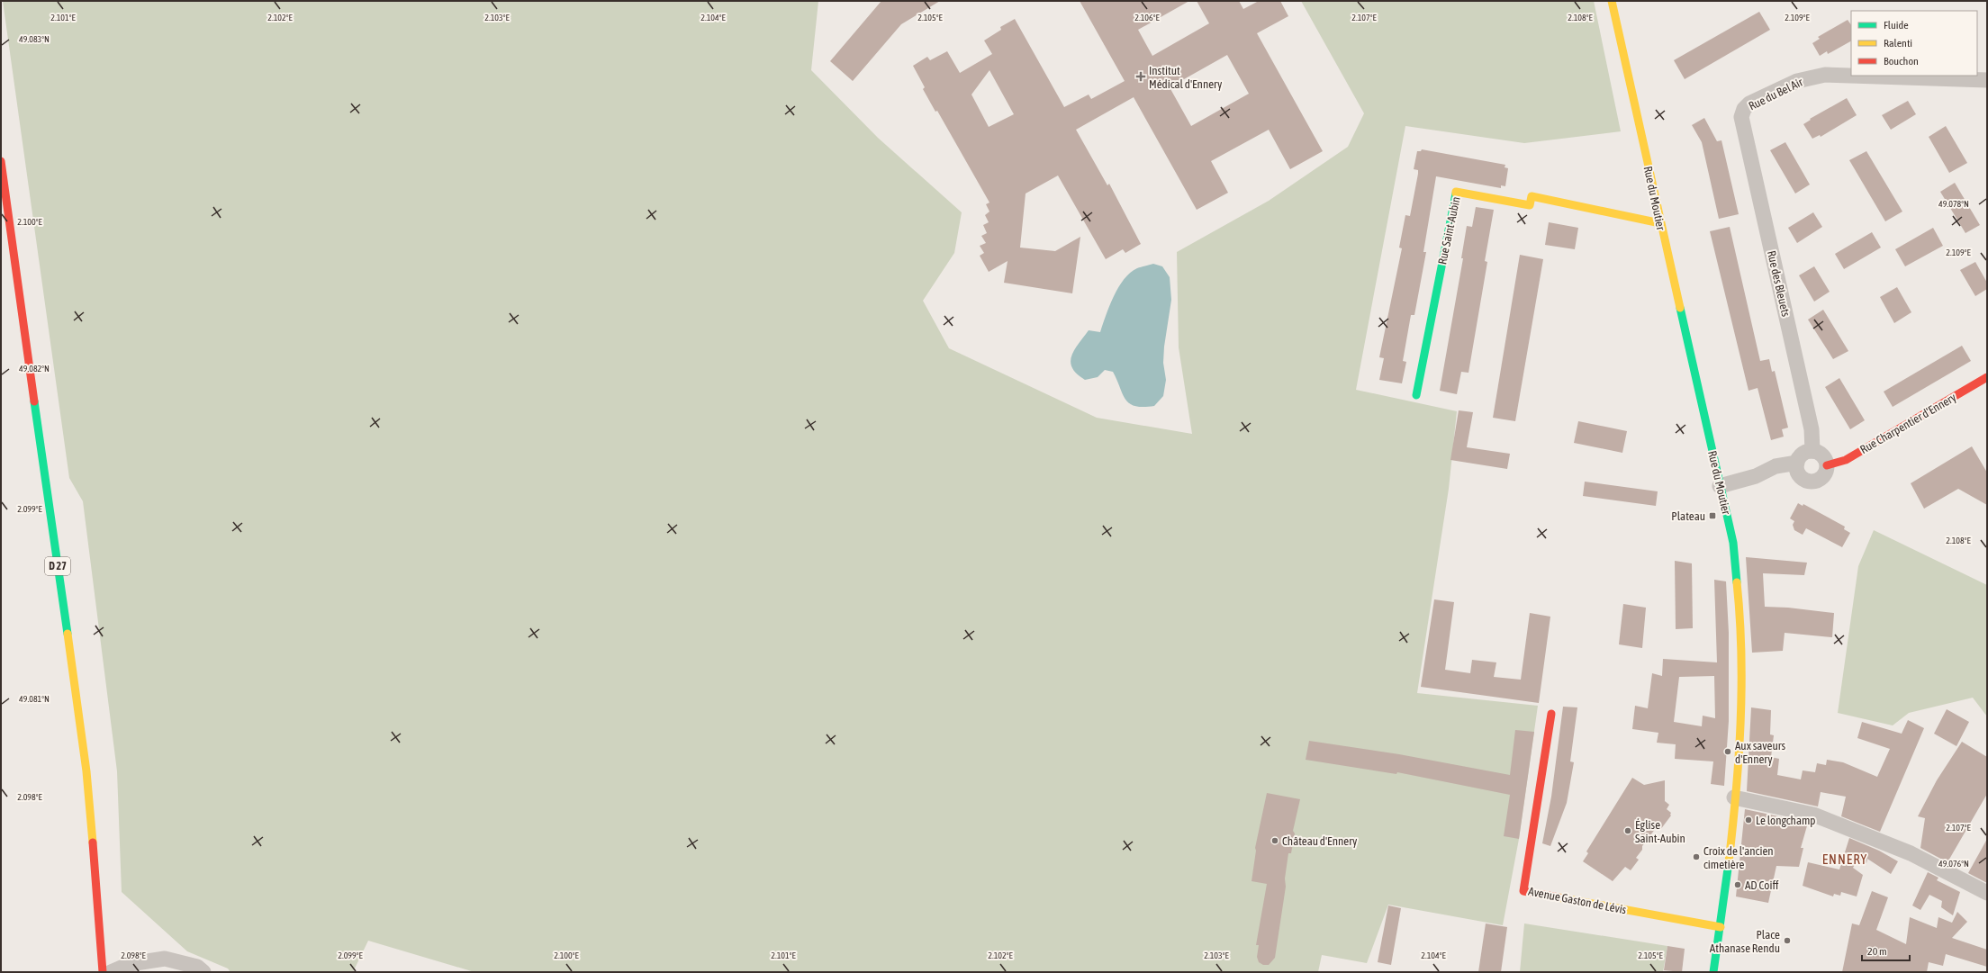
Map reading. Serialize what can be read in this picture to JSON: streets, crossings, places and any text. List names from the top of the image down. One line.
{"streets":{"street":["Rue du Bel Air","Rue du Moutier","Rue Saint-Aubin","Rue des Bleuets","Rue Charpentier d'Ennery","D 27","Avenue Gaston de Lévis"]},"crossings":[["Rue du Bel Air","Rue des Bleuets"],["Rue du Moutier","Rue Saint-Aubin"],["Rue du Moutier","Avenue Gaston de Lévis"],["Rue des Bleuets","Rue Charpentier d'Ennery"]],"districts":["ENNERY"],"places":{"health":["Institut Médical d'Ennery"],"transit":["Plateau"],"other":["Aux saveurs d'Ennery","Le longchamp","Église Saint-Aubin","Château d'Ennery","Croix de l'ancien cimetière","AD Coiff","Place Athanase Rendu"]},"legend":["Fluide","Ralenti","Bouchon"],"scale_bar":"20 m","coordinates":["2.101°E","2.102°E","2.103°E","2.104°E","2.105°E","2.106°E","2.107°E","2.108°E","2.109°E","49.083°N","49.078°N","2.100°E","49.082°N","2.099°E","49.081°N","2.098°E","49.076°N"]}
